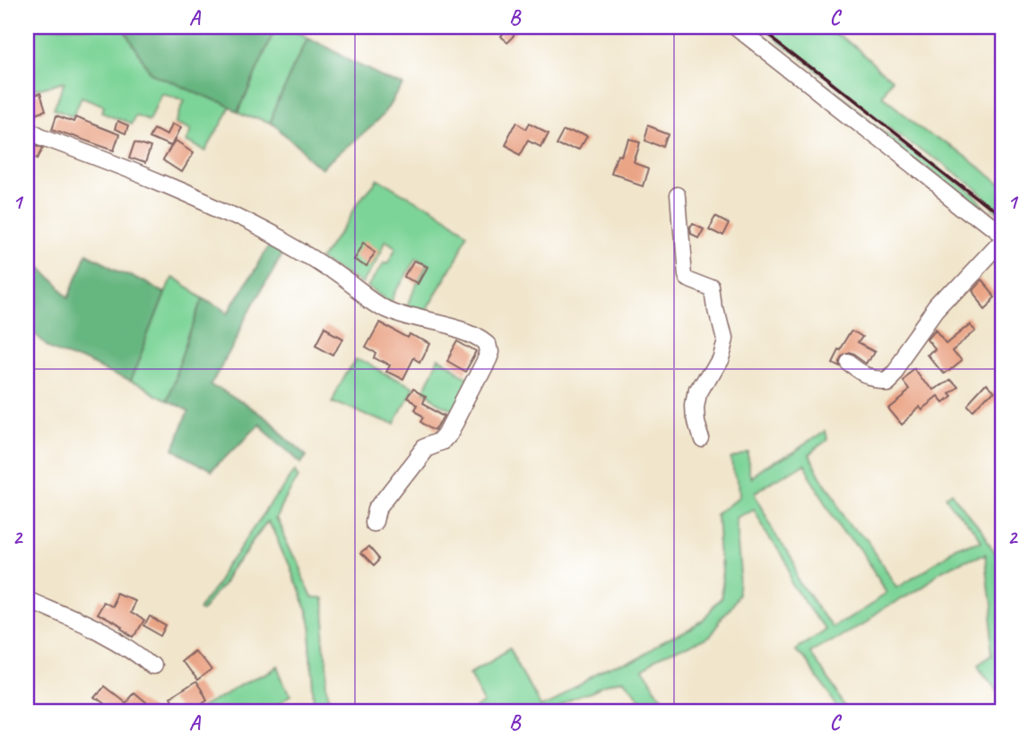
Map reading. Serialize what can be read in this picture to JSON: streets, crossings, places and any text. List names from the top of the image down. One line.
{"grid":{"columns":["A","B","C"],"rows":["1","2"]}}
